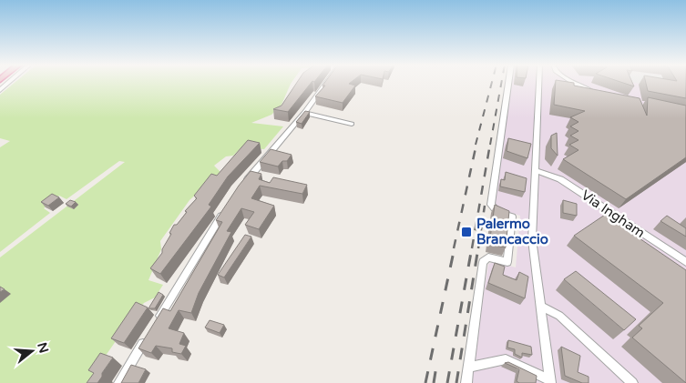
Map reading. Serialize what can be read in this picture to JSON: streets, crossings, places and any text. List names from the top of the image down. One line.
{"streets":{"street":["Via Ingham"]},"places":{"transit":["Palermo Brancaccio"]},"north":"right"}
